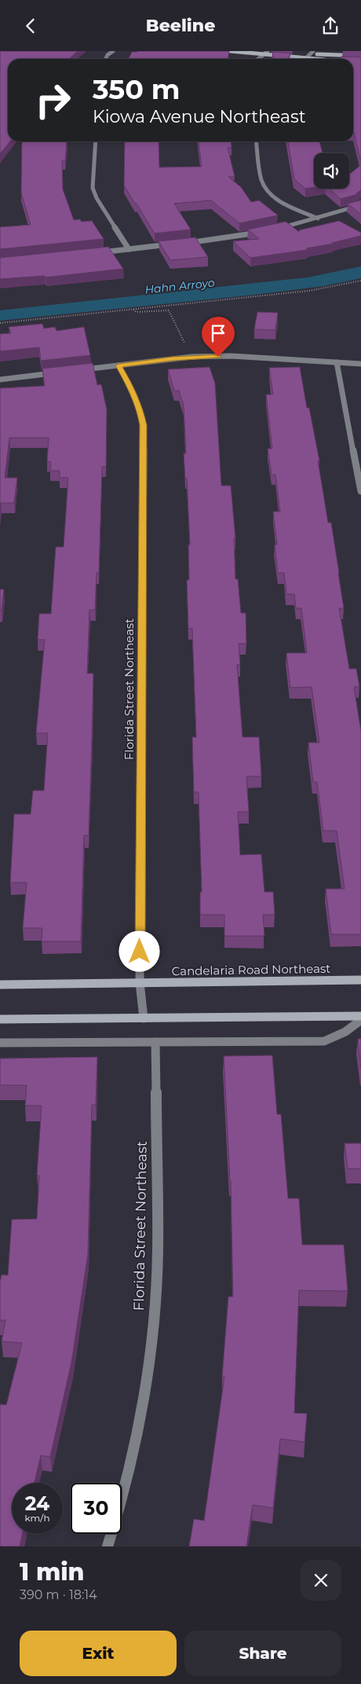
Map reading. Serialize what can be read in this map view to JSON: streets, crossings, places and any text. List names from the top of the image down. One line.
{"streets":{"main road":["Candelaria Road Northeast"],"street":["Florida Street Northeast"]},"crossings":[["Florida Street Northeast","Candelaria Road Northeast"]],"water":["Hahn Arroyo"],"page":{"header":"Beeline","turn":["350 m","Kiowa Avenue Northeast"],"speed":"24 km/h","limit":"30","heading":["1 min","390 m · 18:14"],"buttons":["Exit","Share"]}}
